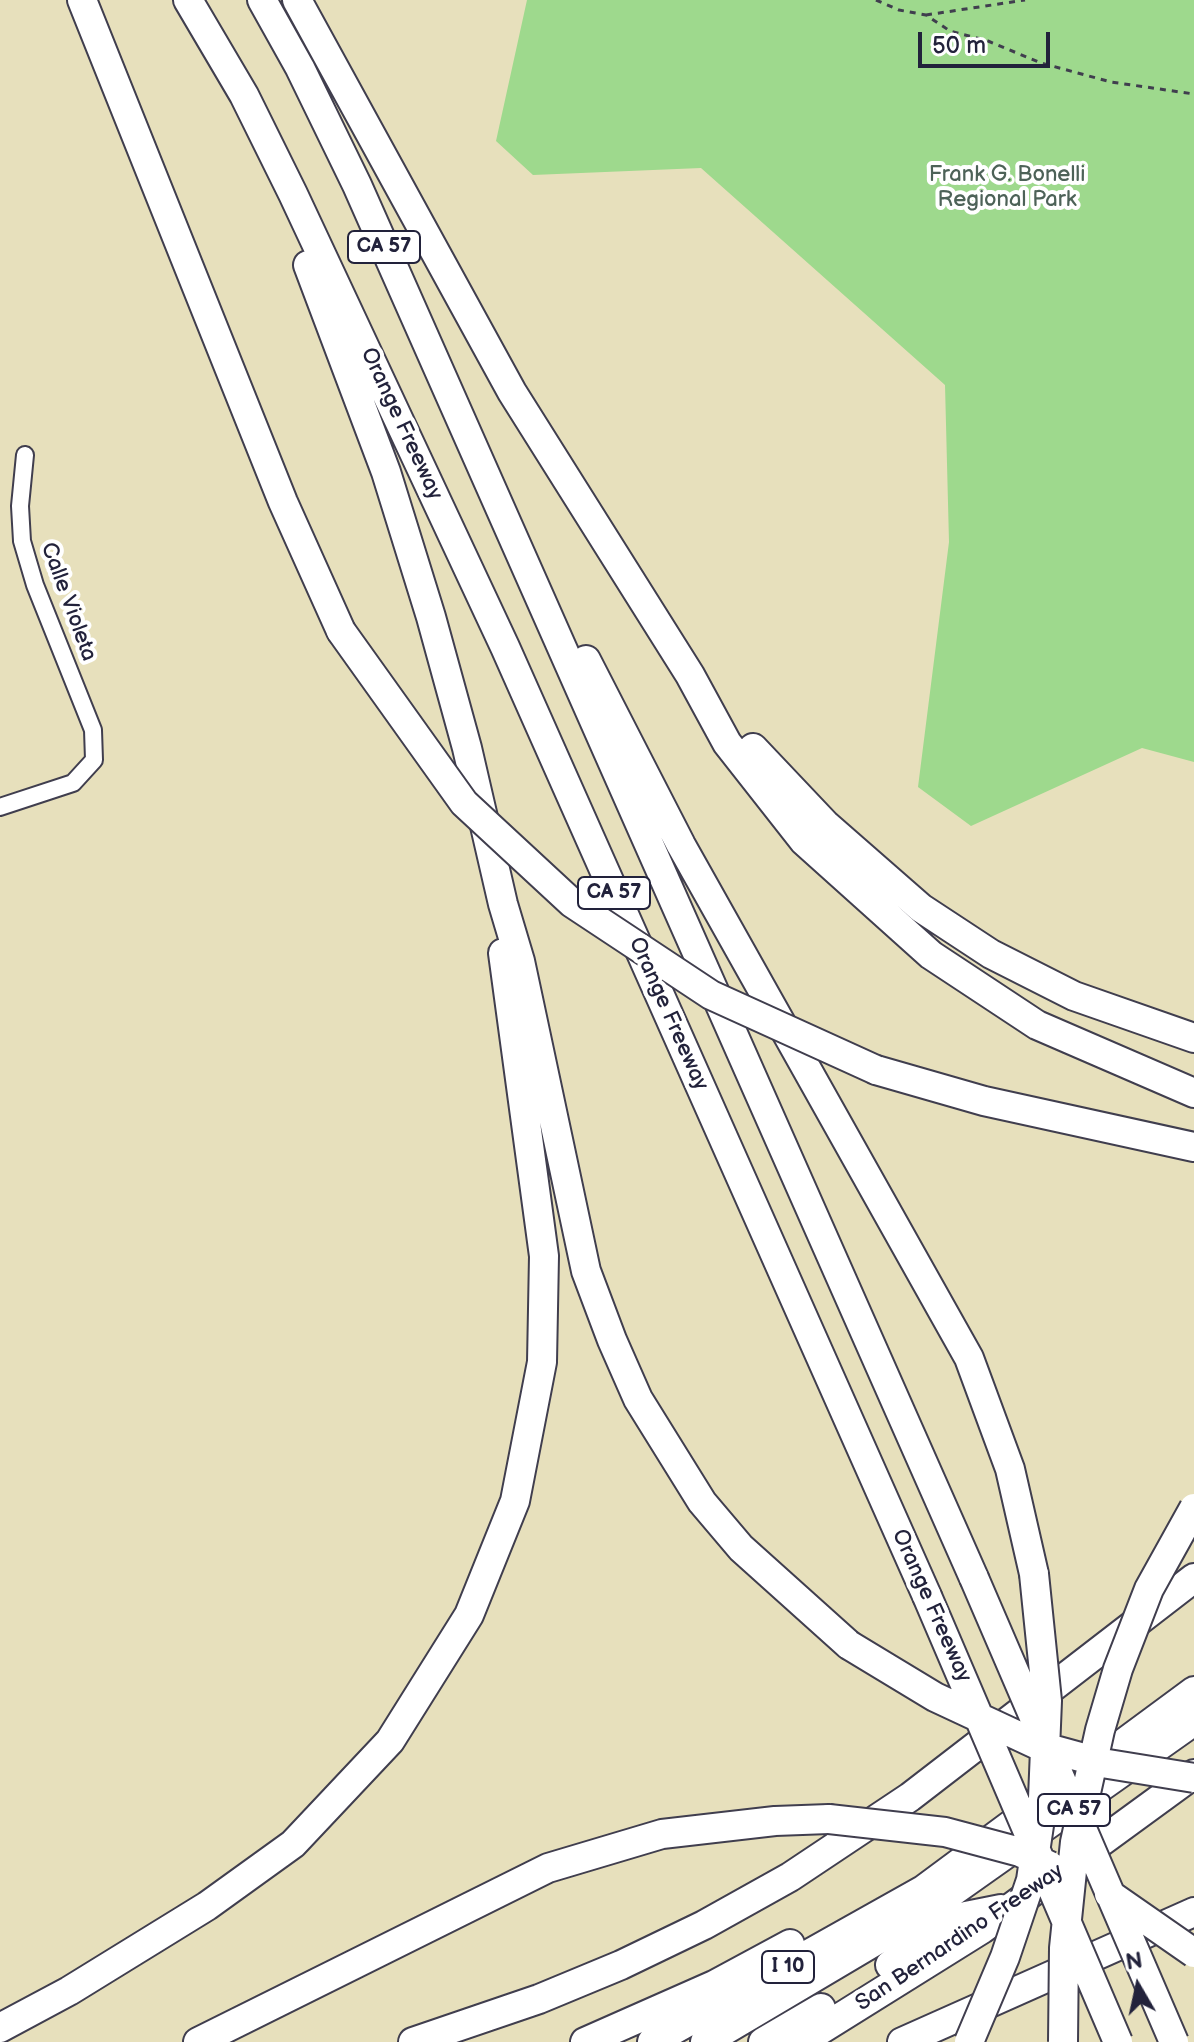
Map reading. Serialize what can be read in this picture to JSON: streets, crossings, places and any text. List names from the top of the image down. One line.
{"streets":{"highway":["CA 57","Orange Freeway","San Bernardino Freeway","I 10"],"street":["Calle Violeta"]},"parks":["Frank G. Bonelli Regional Park"],"scale_bar":"50 m","north":"top"}
